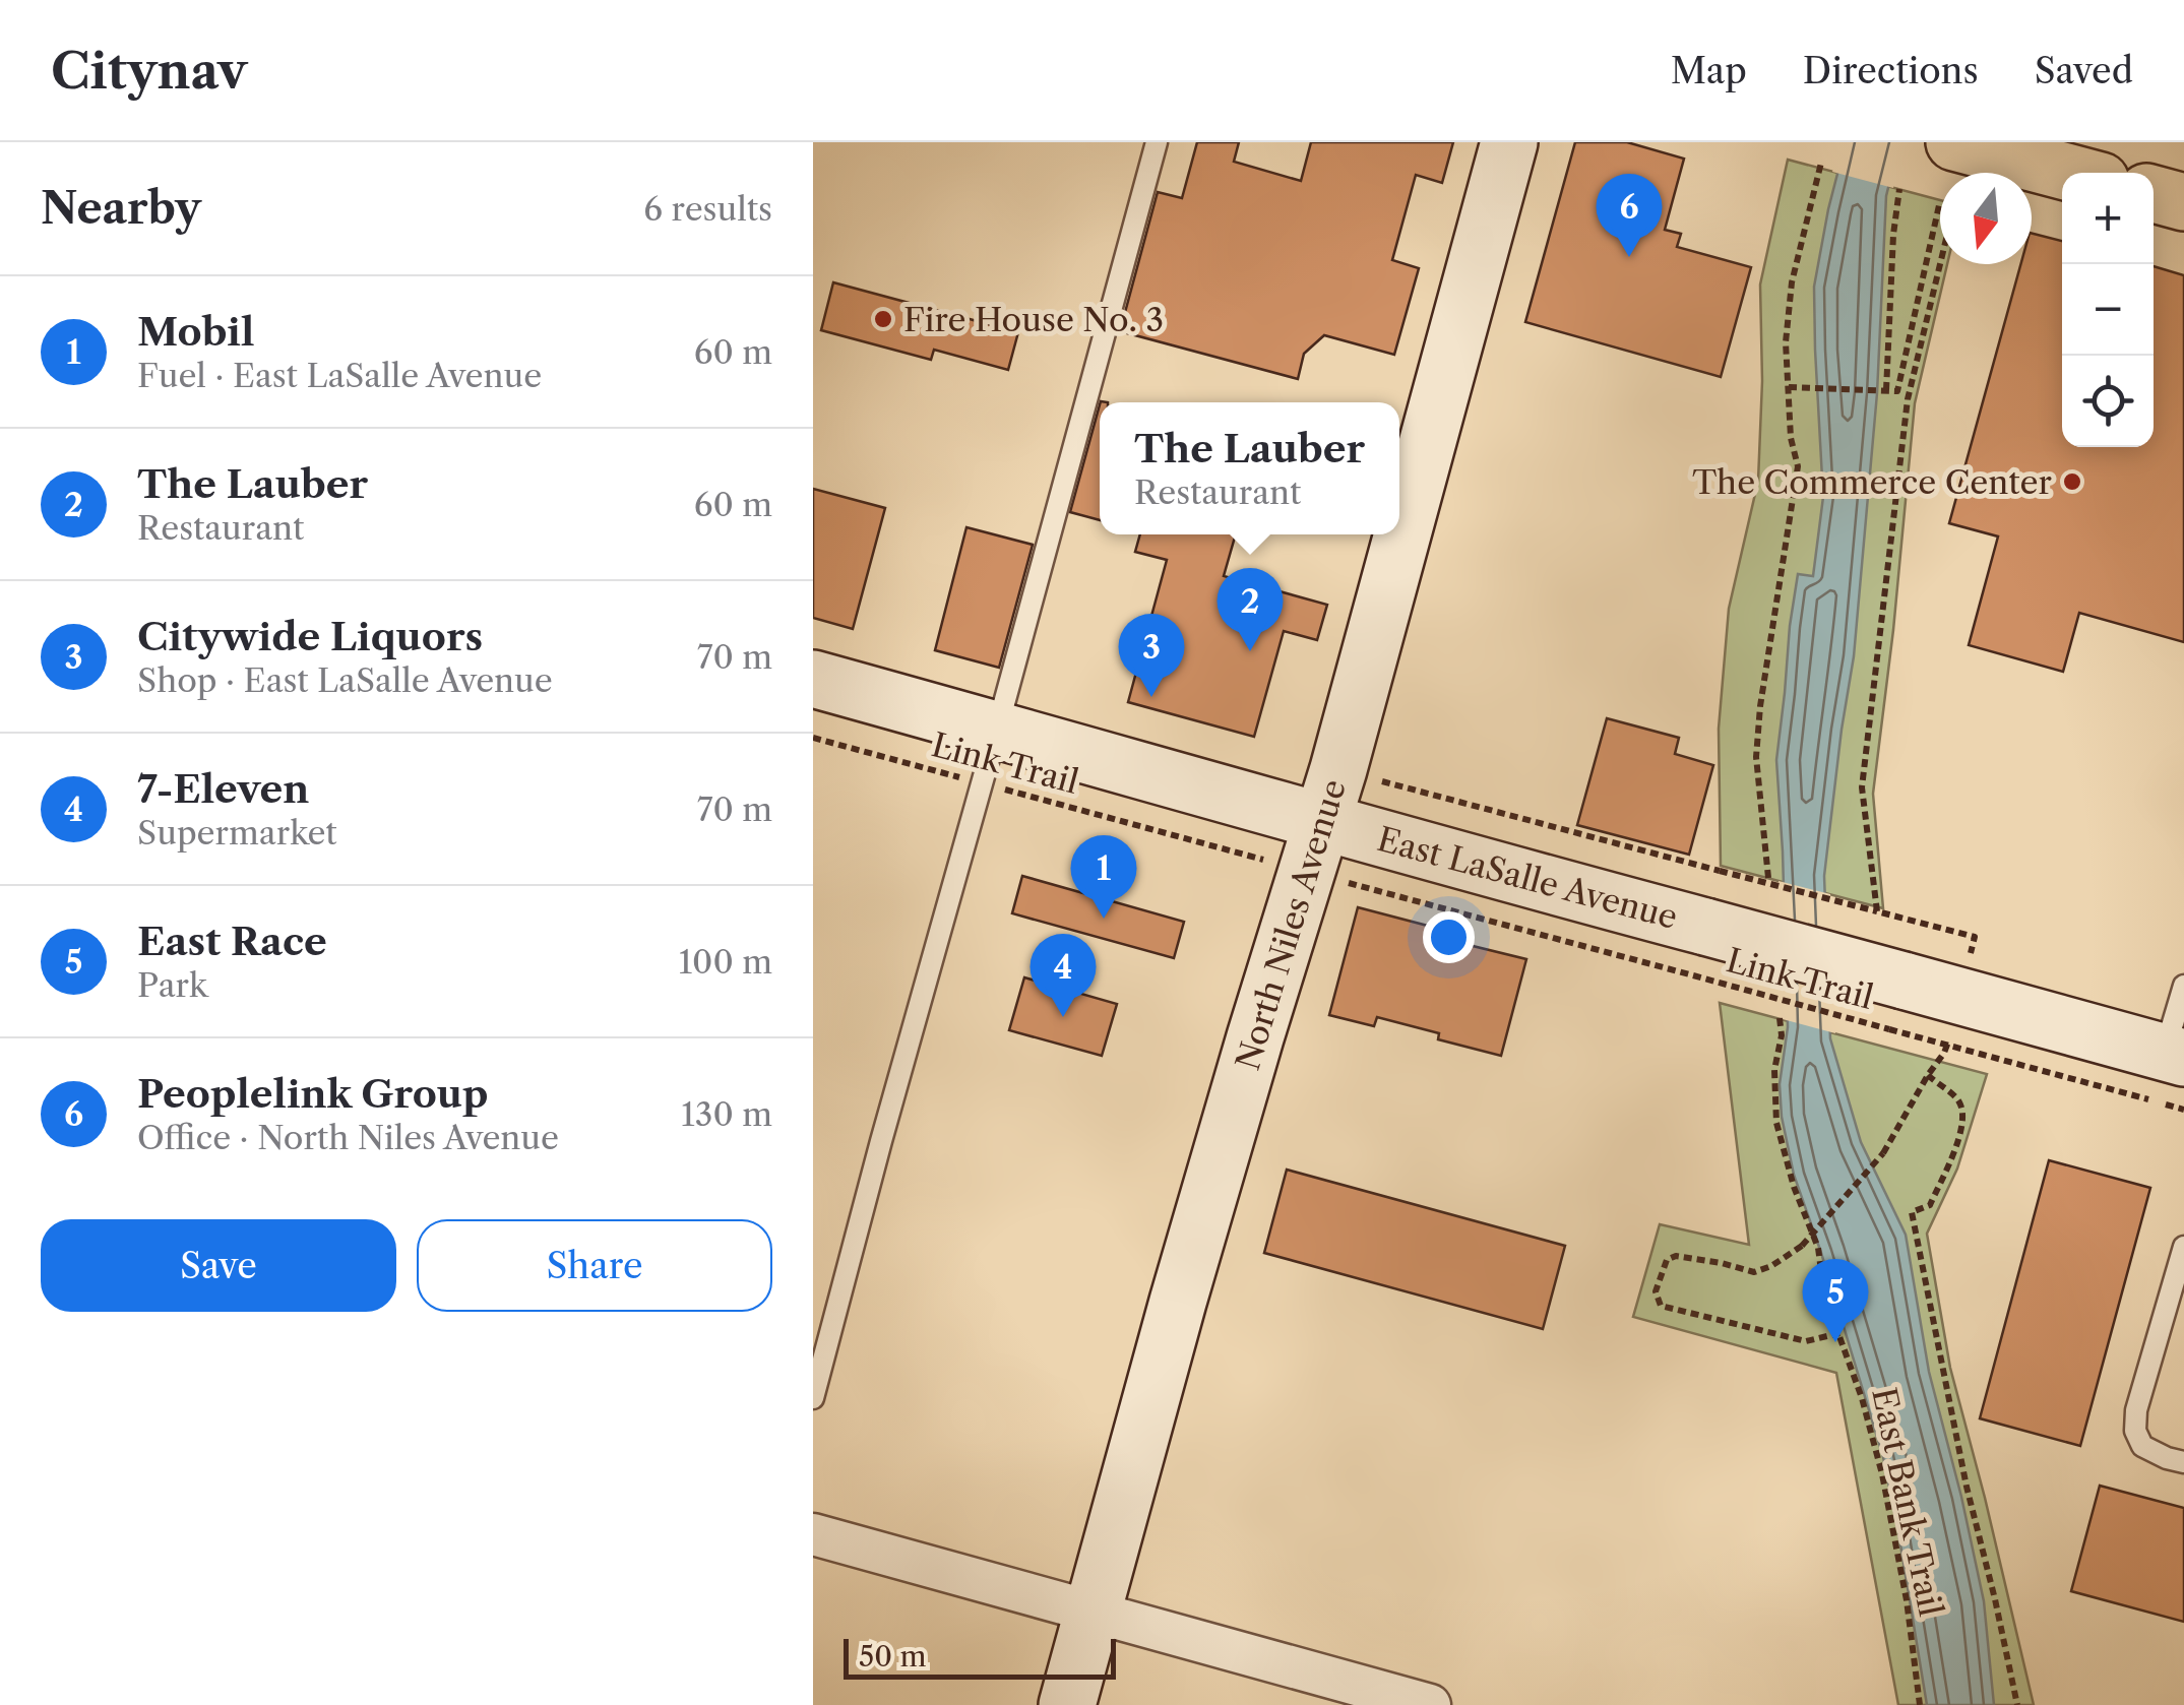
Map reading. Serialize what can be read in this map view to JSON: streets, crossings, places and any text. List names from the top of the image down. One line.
{"streets":{"street":["East LaSalle Avenue","North Niles Avenue"],"path":["Link Trail","East Bank Trail"]},"crossings":[["Link Trail","East LaSalle Avenue"],["Link Trail","North Niles Avenue"],["East LaSalle Avenue","North Niles Avenue"]],"places":["Fire House No. 3","The Commerce Center"],"scale_bar":"50 m","north":"bottom","page":{"header":"Citynav","nav":["Map","Directions","Saved"],"heading":["Nearby","6 results"],"map_buttons":["+","−"],"pins":["6","2","3","1","4","5"],"list":[{"mark":"1","name":"Mobil","note":"Fuel · East LaSalle Avenue","value":"60 m"},{"mark":"2","name":"The Lauber","note":"Restaurant","value":"60 m"},{"mark":"3","name":"Citywide Liquors","note":"Shop · East LaSalle Avenue","value":"70 m"},{"mark":"4","name":"7-Eleven","note":"Supermarket","value":"70 m"},{"mark":"5","name":"East Race","note":"Park","value":"100 m"},{"mark":"6","name":"Peoplelink Group","note":"Office · North Niles Avenue","value":"130 m"}],"popup":["The Lauber","Restaurant"],"buttons":["Save","Share"],"scale":"50 m"}}
